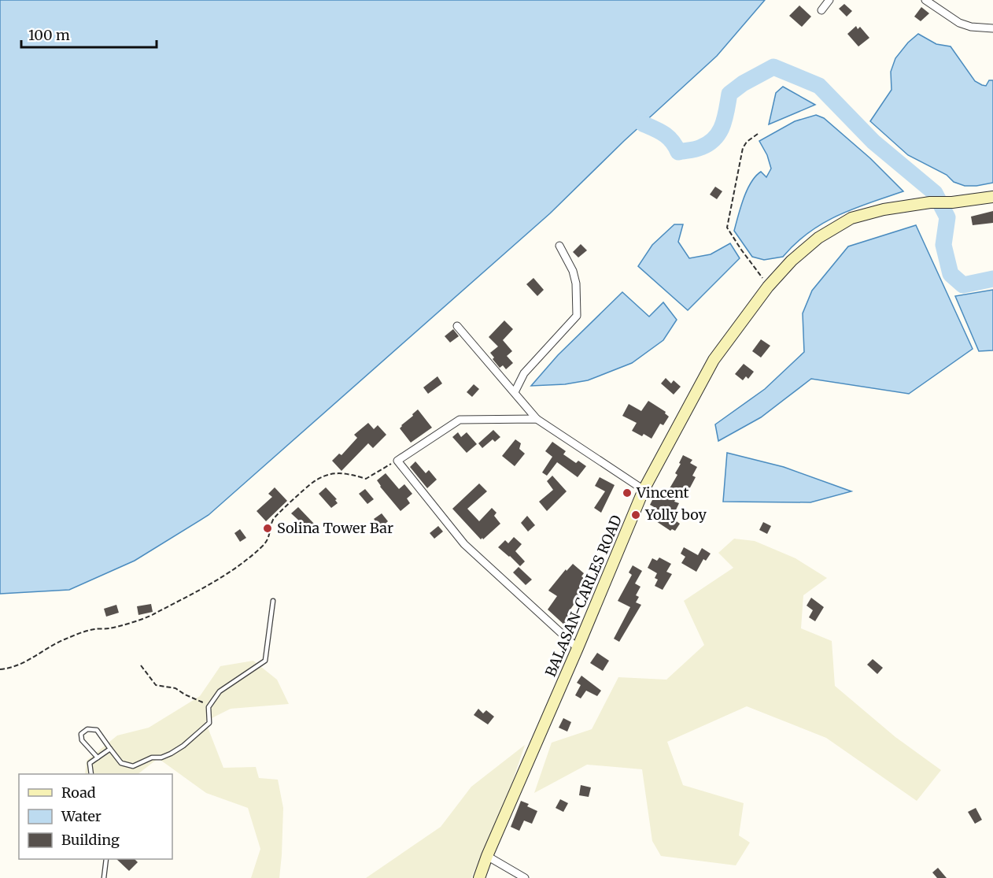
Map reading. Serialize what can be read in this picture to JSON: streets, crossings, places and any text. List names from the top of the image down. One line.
{"streets":{"main road":["BALASAN-CARLES ROAD"]},"places":["Vincent","Yolly boy","Solina Tower Bar"],"legend":["Road","Water","Building"],"scale_bar":"100 m"}
